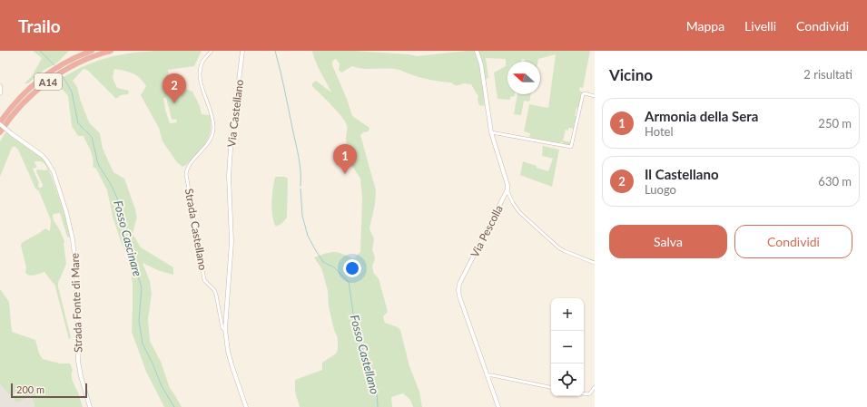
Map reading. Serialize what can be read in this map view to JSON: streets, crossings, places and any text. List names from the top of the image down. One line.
{"streets":{"highway":["A14"],"street":["Via Castellano","Strada Castellano","Via Pescolla","Strada Fonte di Mare"]},"crossings":[["A14","Strada Fonte di Mare"],["Via Castellano","Strada Castellano"]],"water":["Fosso Cascinare","Fosso Castellano"],"scale_bar":"200 m","north":"left","page":{"header":"Trailo","nav":["Mappa","Livelli","Condividi"],"heading":["Vicino","2 risultati"],"pins":["2","1"],"list":[{"mark":"1","name":"Armonia della Sera","note":"Hotel","value":"250 m"},{"mark":"2","name":"Il Castellano","note":"Luogo","value":"630 m"}],"buttons":["Salva","Condividi"],"map_buttons":["+","−"],"scale":"200 m"}}
